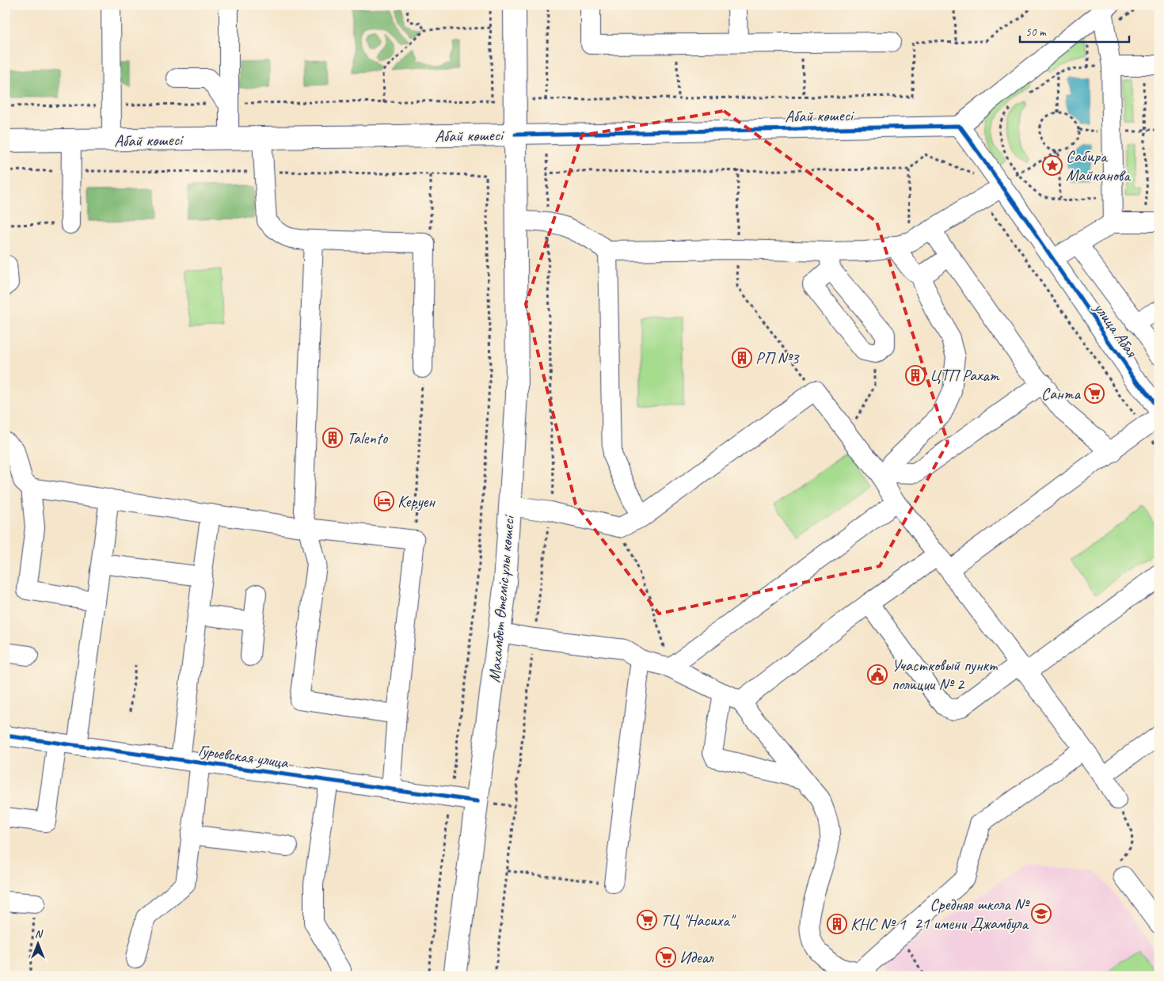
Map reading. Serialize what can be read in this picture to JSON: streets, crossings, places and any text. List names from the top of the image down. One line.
{"streets":{"main road":["Абай көшесі","Махамбет Өтемісұлы көшесі"],"street":["улица Абая","Гурьевская улица"]},"crossings":[["Абай көшесі","Махамбет Өтемісұлы көшесі"],["Махамбет Өтемісұлы көшесі","Гурьевская улица"]],"places":{"place":["Сабира Майканова"],"building":["РП №3","ЦТП Рахат","Talento","КНС № 1"],"supermarket":["Санта","ТЦ \"Насиха\"","Идеал"],"hotel":["Керуен"],"public building":["Участковый пункт полиции № 2"],"school or university":["Средняя школа № 21 имени Джамбула"]},"scale_bar":"50 m","north":"top"}
